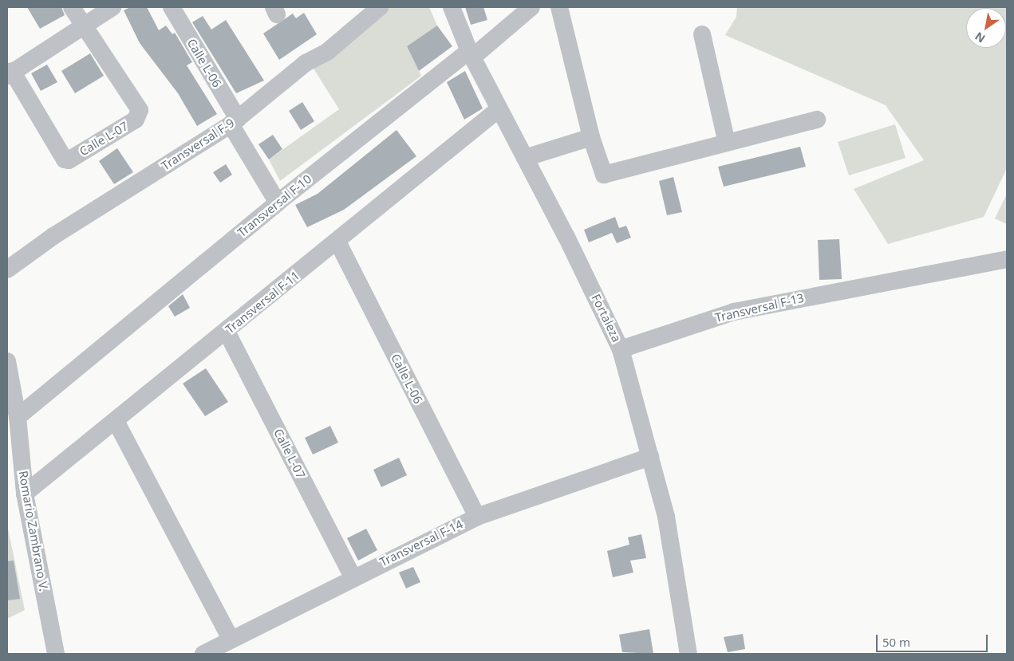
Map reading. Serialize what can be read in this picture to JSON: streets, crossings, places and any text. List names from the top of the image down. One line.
{"streets":{"street":["Calle L-06","Calle L-07","Transversal F-9","Transversal F-10","Transversal F-11","Transversal F-13","Fortaleza","Romario Zambrano V.","Transversal F-14"]},"crossings":[["Calle L-06","Transversal F-9"],["Calle L-06","Transversal F-10"],["Calle L-06","Transversal F-11"],["Calle L-06","Transversal F-14"],["Calle L-07","Transversal F-11"],["Calle L-07","Transversal F-14"],["Transversal F-10","Fortaleza"],["Transversal F-10","Romario Zambrano V."],["Transversal F-11","Fortaleza"],["Transversal F-11","Romario Zambrano V."],["Transversal F-13","Fortaleza"],["Fortaleza","Transversal F-14"]],"scale_bar":"50 m","north":"bottom left"}
